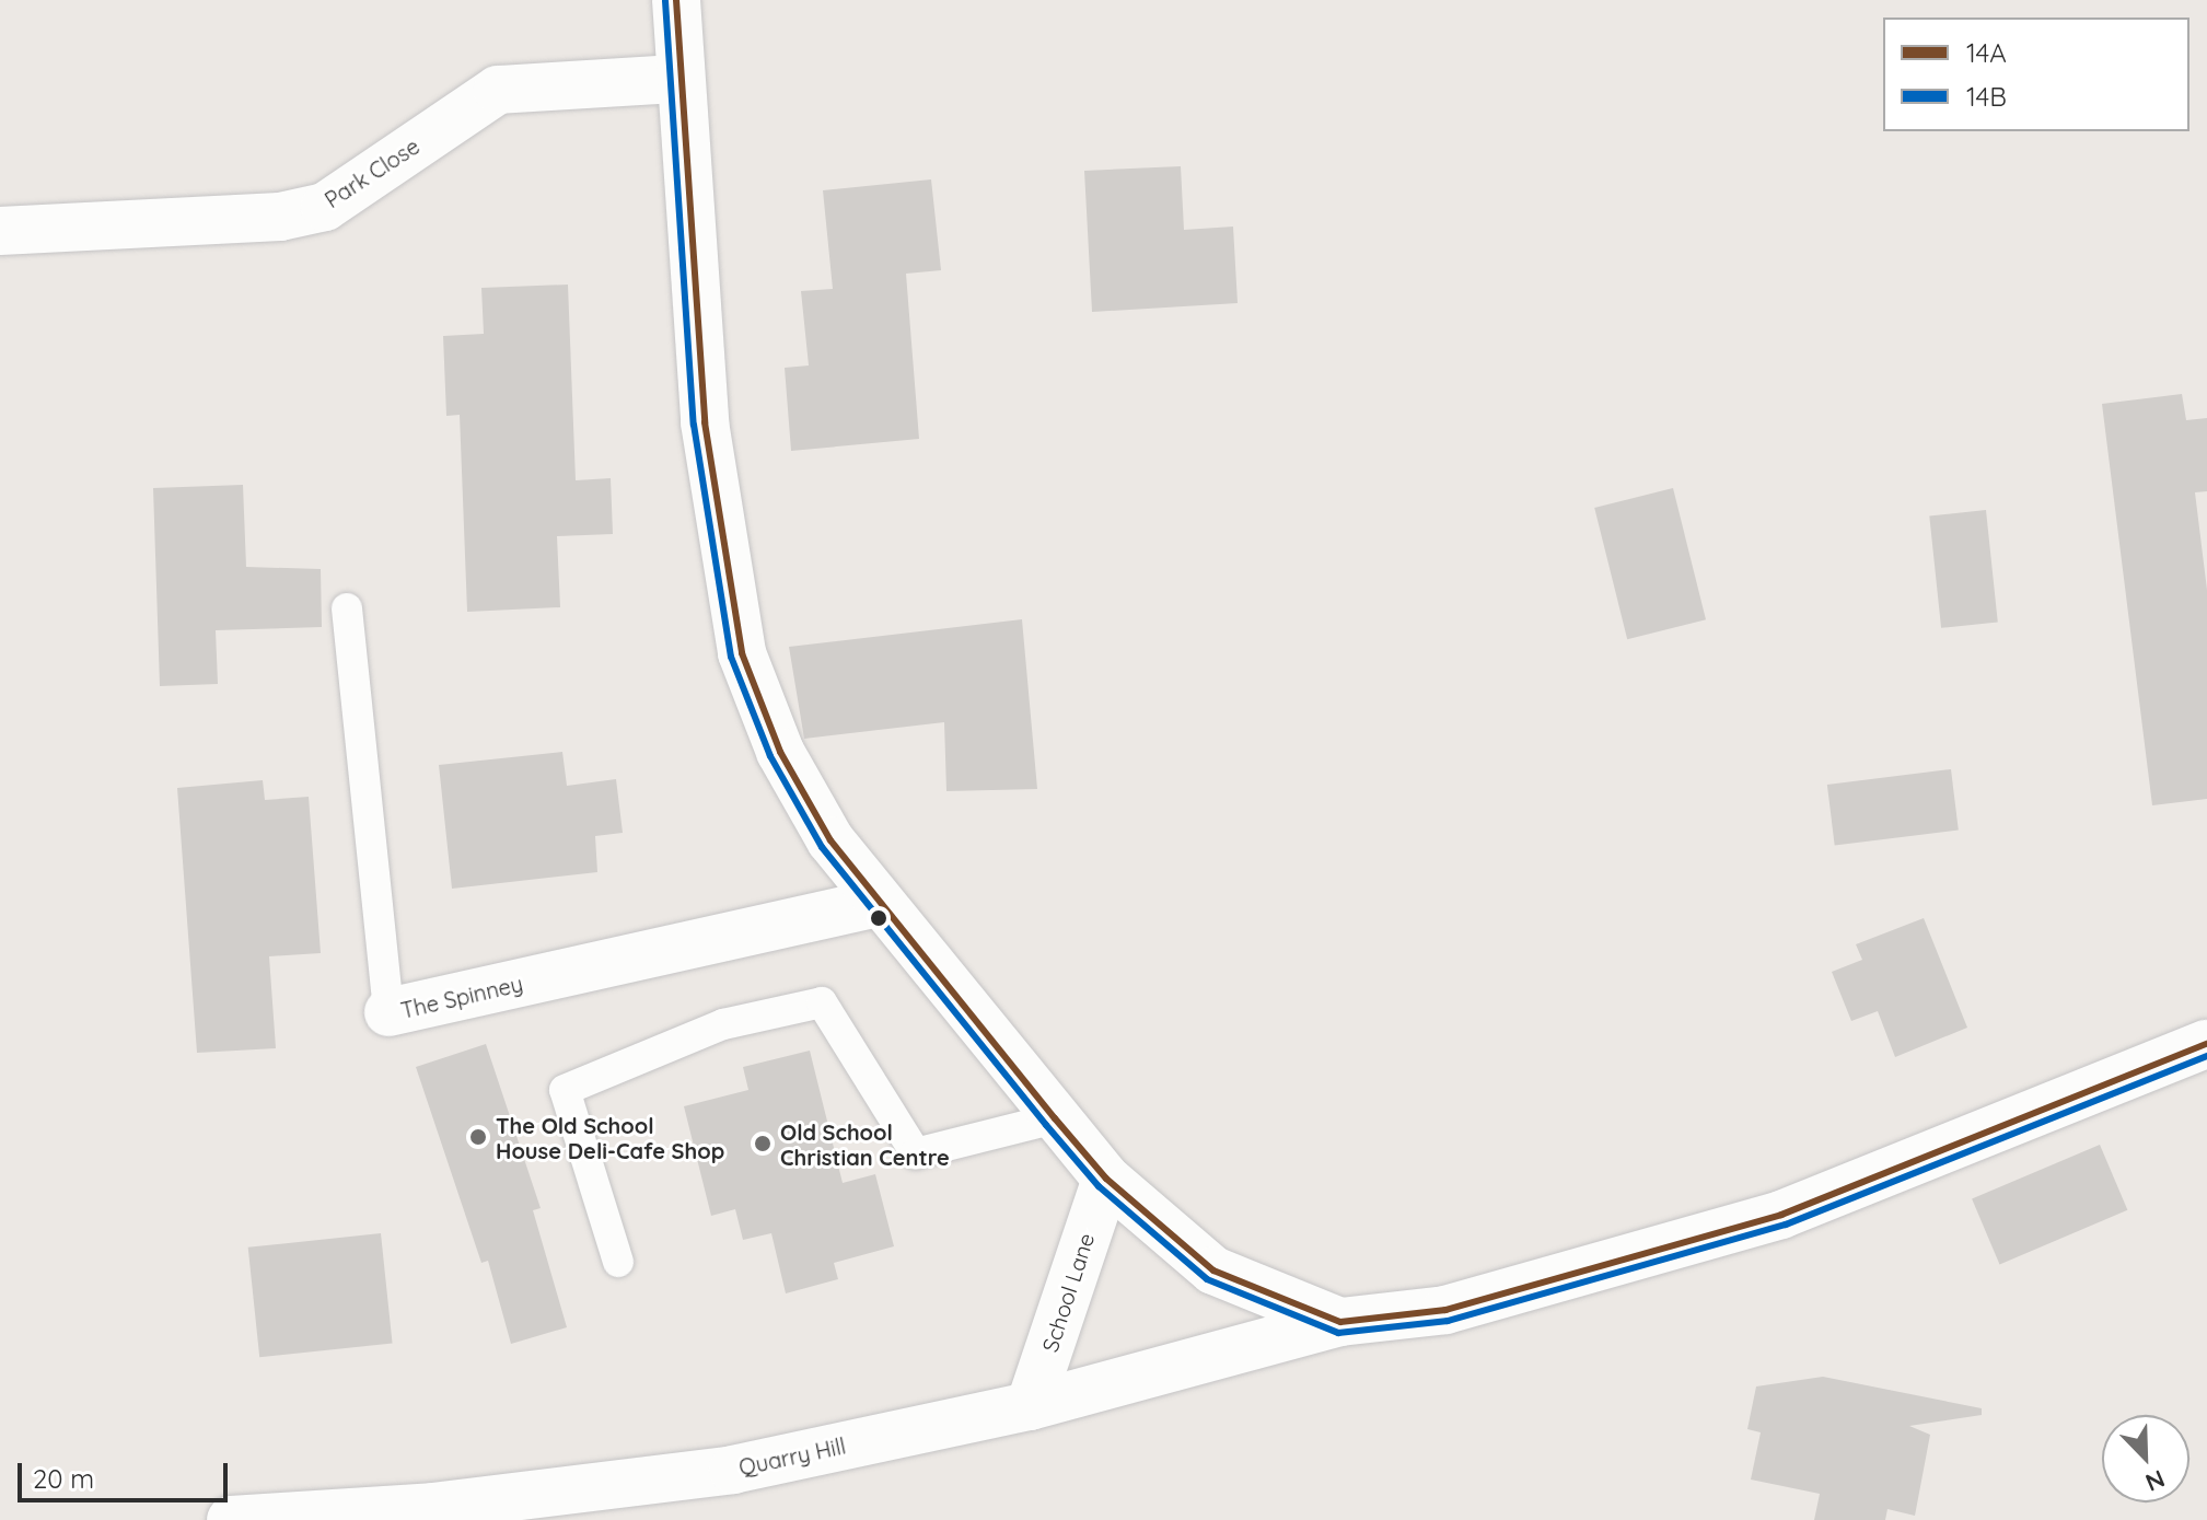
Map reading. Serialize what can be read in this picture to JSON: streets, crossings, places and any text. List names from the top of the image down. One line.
{"streets":{"street":["Park Close","The Spinney","School Lane","Quarry Hill"]},"crossings":[["School Lane","Quarry Hill"]],"places":["The Old School House Deli-Cafe Shop","Old School Christian Centre"],"lines":["transit line 14A","transit line 14B"],"legend":["14A","14B"],"scale_bar":"20 m","north":"bottom right"}
